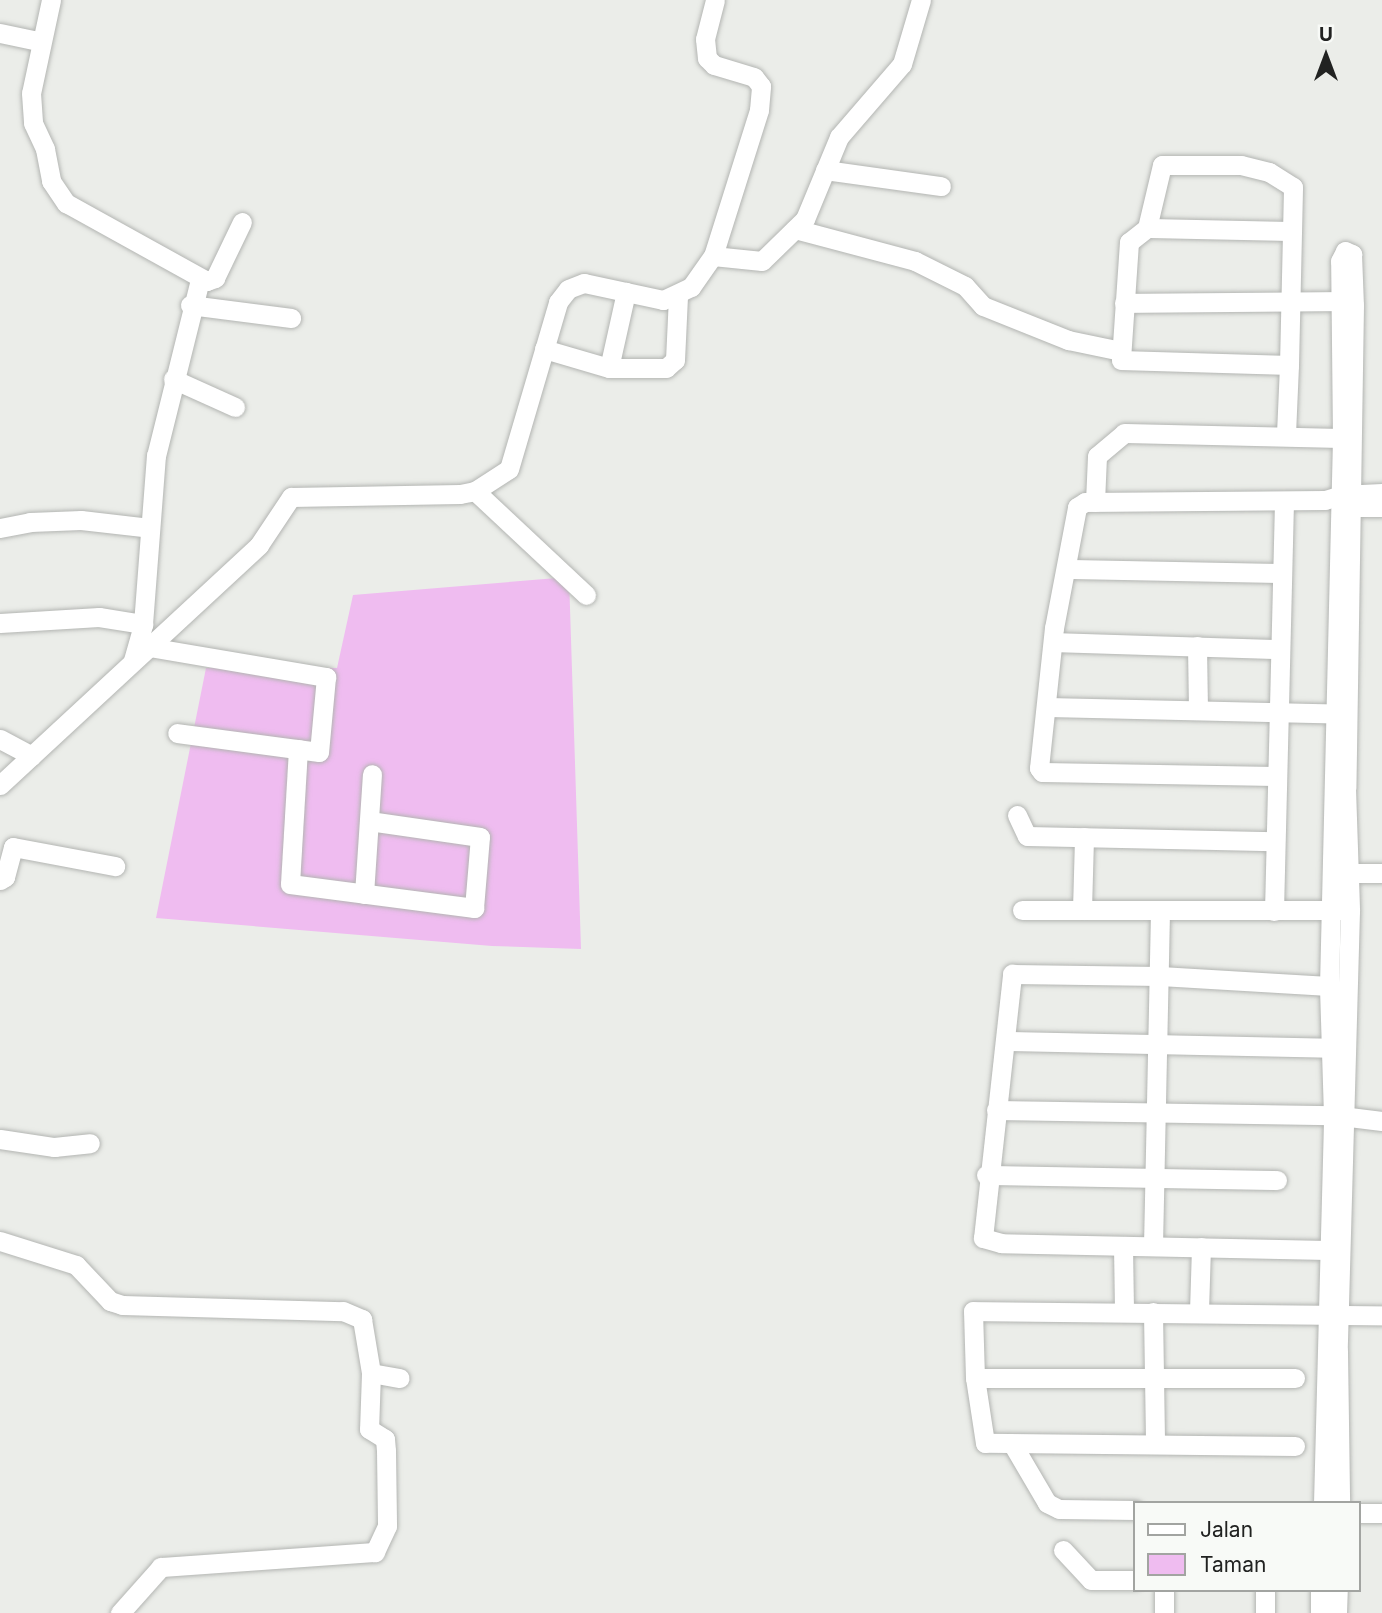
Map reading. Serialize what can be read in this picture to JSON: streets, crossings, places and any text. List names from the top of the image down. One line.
{"legend":["Jalan","Taman"],"north":"top"}
